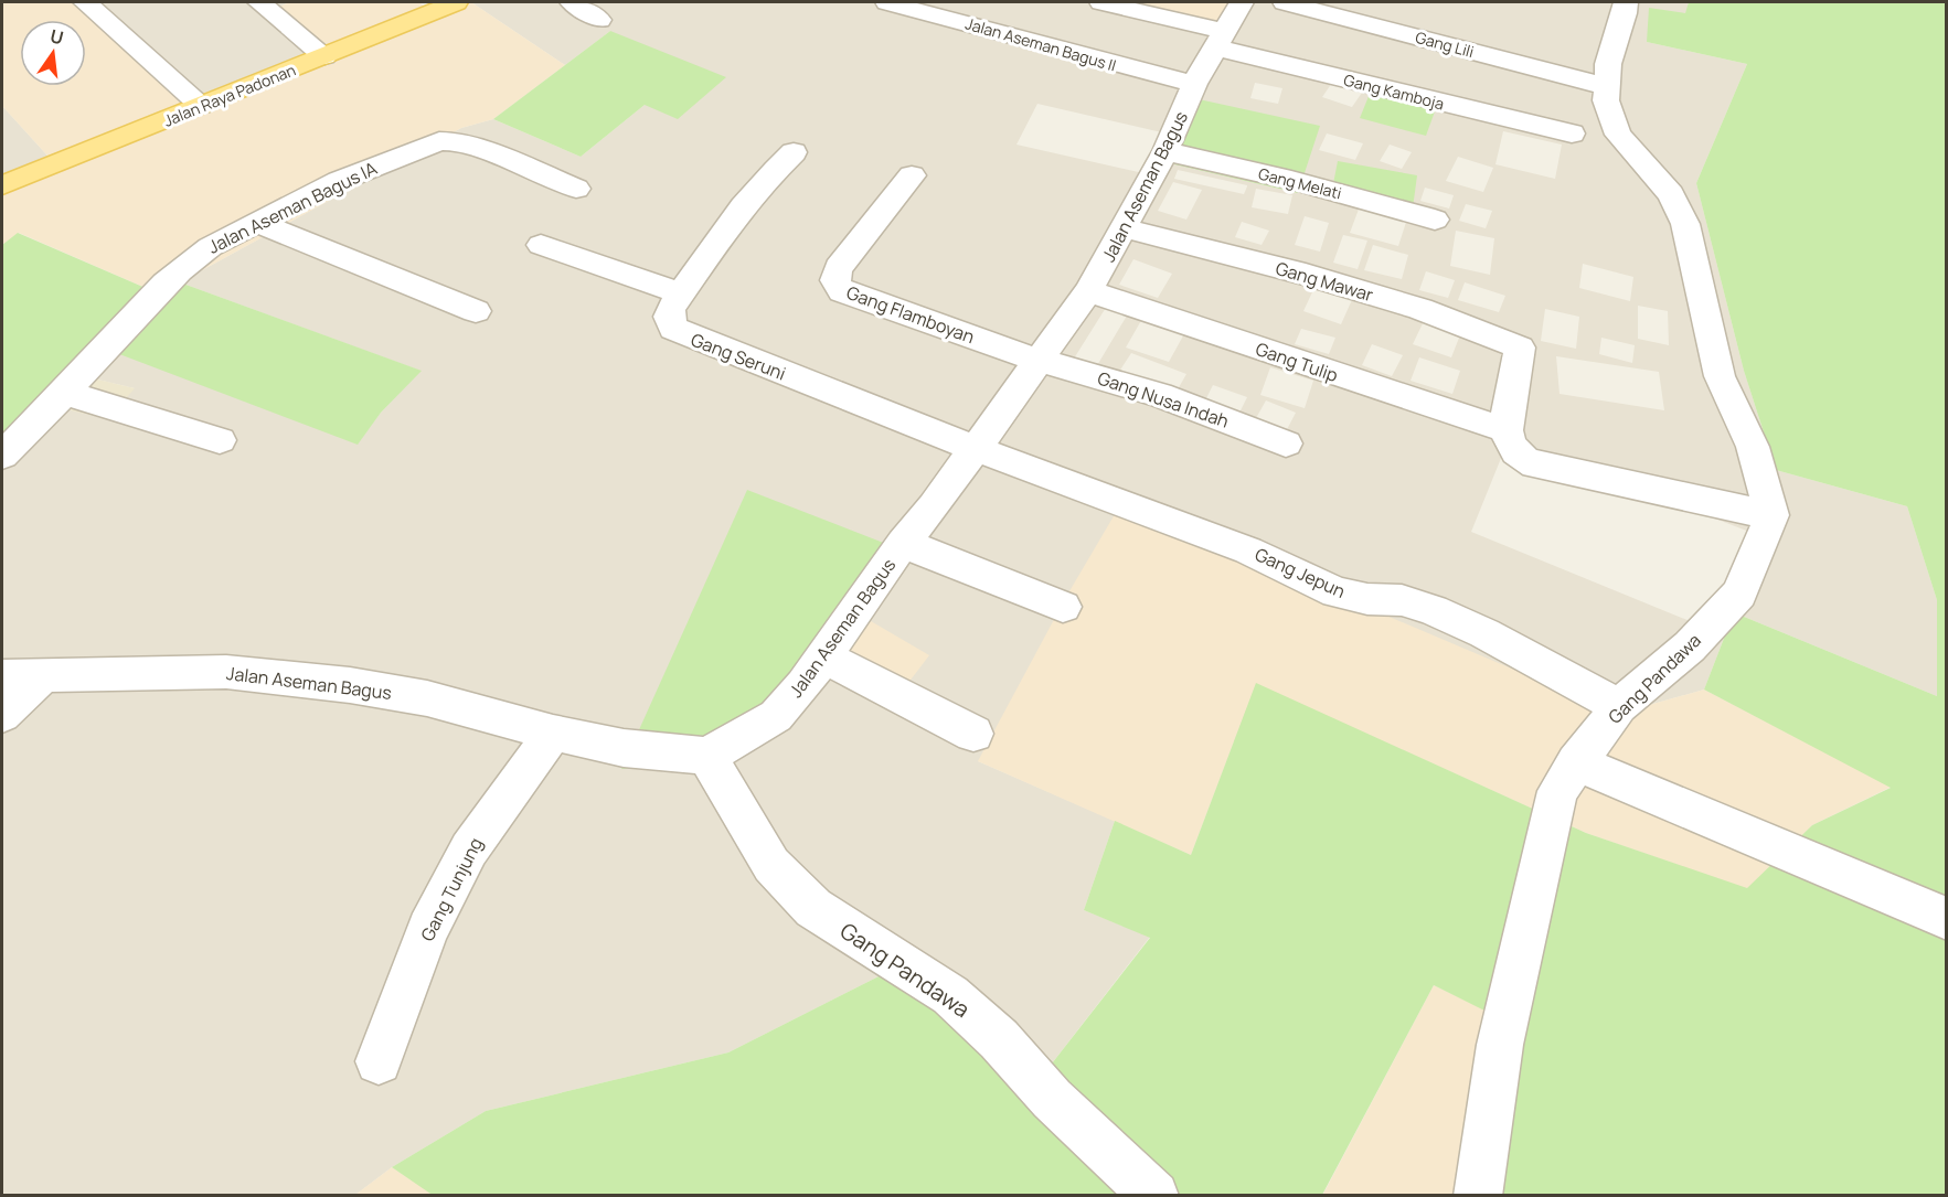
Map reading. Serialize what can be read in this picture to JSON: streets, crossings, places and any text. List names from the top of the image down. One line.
{"streets":{"main road":["Jalan Raya Padonan"],"street":["Jalan Aseman Bagus II","Gang Lili","Gang Kamboja","Gang Melati","Jalan Aseman Bagus","Jalan Aseman Bagus IA","Gang Mawar","Gang Flamboyan","Gang Seruni","Gang Tulip","Gang Nusa Indah","Gang Jepun","Gang Pandawa","Gang Tunjung"]},"crossings":[["Jalan Aseman Bagus II","Jalan Aseman Bagus"],["Gang Kamboja","Jalan Aseman Bagus"],["Gang Melati","Jalan Aseman Bagus"],["Jalan Aseman Bagus","Gang Mawar"],["Jalan Aseman Bagus","Gang Flamboyan"],["Jalan Aseman Bagus","Gang Seruni"],["Jalan Aseman Bagus","Gang Tulip"],["Jalan Aseman Bagus","Gang Nusa Indah"],["Jalan Aseman Bagus","Gang Jepun"],["Jalan Aseman Bagus","Gang Pandawa"],["Jalan Aseman Bagus","Gang Tunjung"],["Gang Mawar","Gang Tulip"],["Gang Flamboyan","Gang Nusa Indah"],["Gang Seruni","Gang Jepun"],["Gang Jepun","Gang Pandawa"]],"north":"top"}
